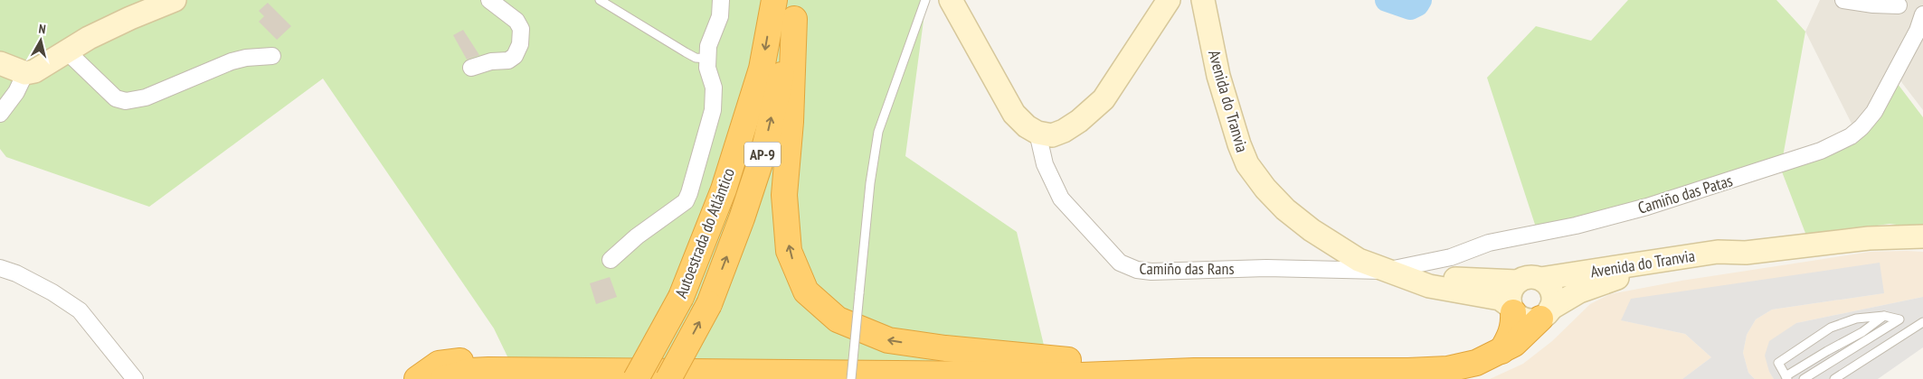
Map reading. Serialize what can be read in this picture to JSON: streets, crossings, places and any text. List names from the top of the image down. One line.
{"streets":{"highway":["AP-9","Autoestrada do Atlántico"],"main road":["Avenida do Tranvia"],"street":["Camiño das Patas","Camiño das Rans"]},"crossings":[["Avenida do Tranvia","Camiño das Patas"],["Avenida do Tranvia","Camiño das Rans"],["Camiño das Patas","Camiño das Rans"]],"north":"top"}
